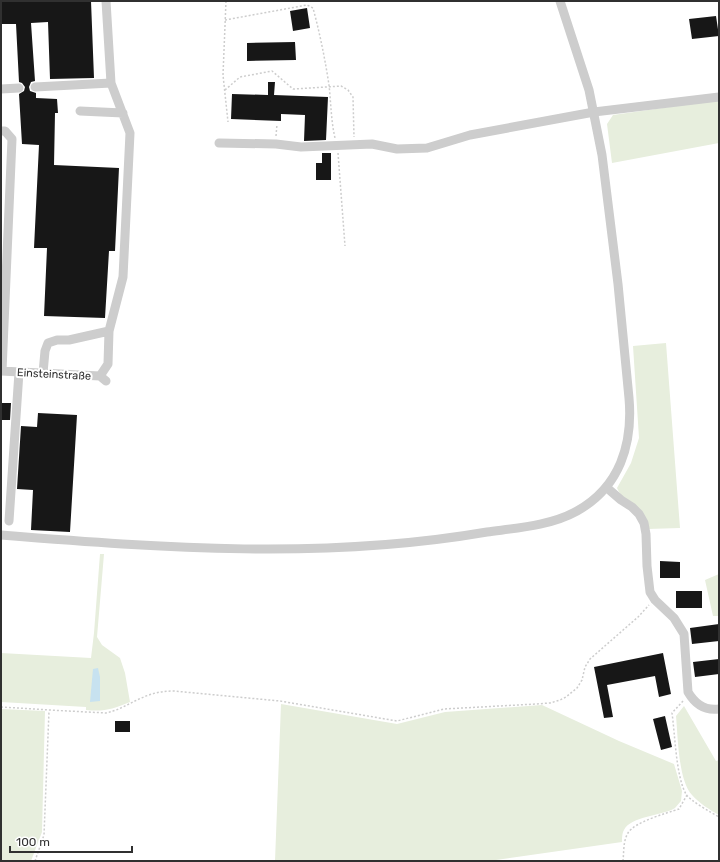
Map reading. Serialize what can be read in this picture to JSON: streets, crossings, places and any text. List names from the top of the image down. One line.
{"streets":{"street":["Einsteinstraße"]},"scale_bar":"100 m"}
